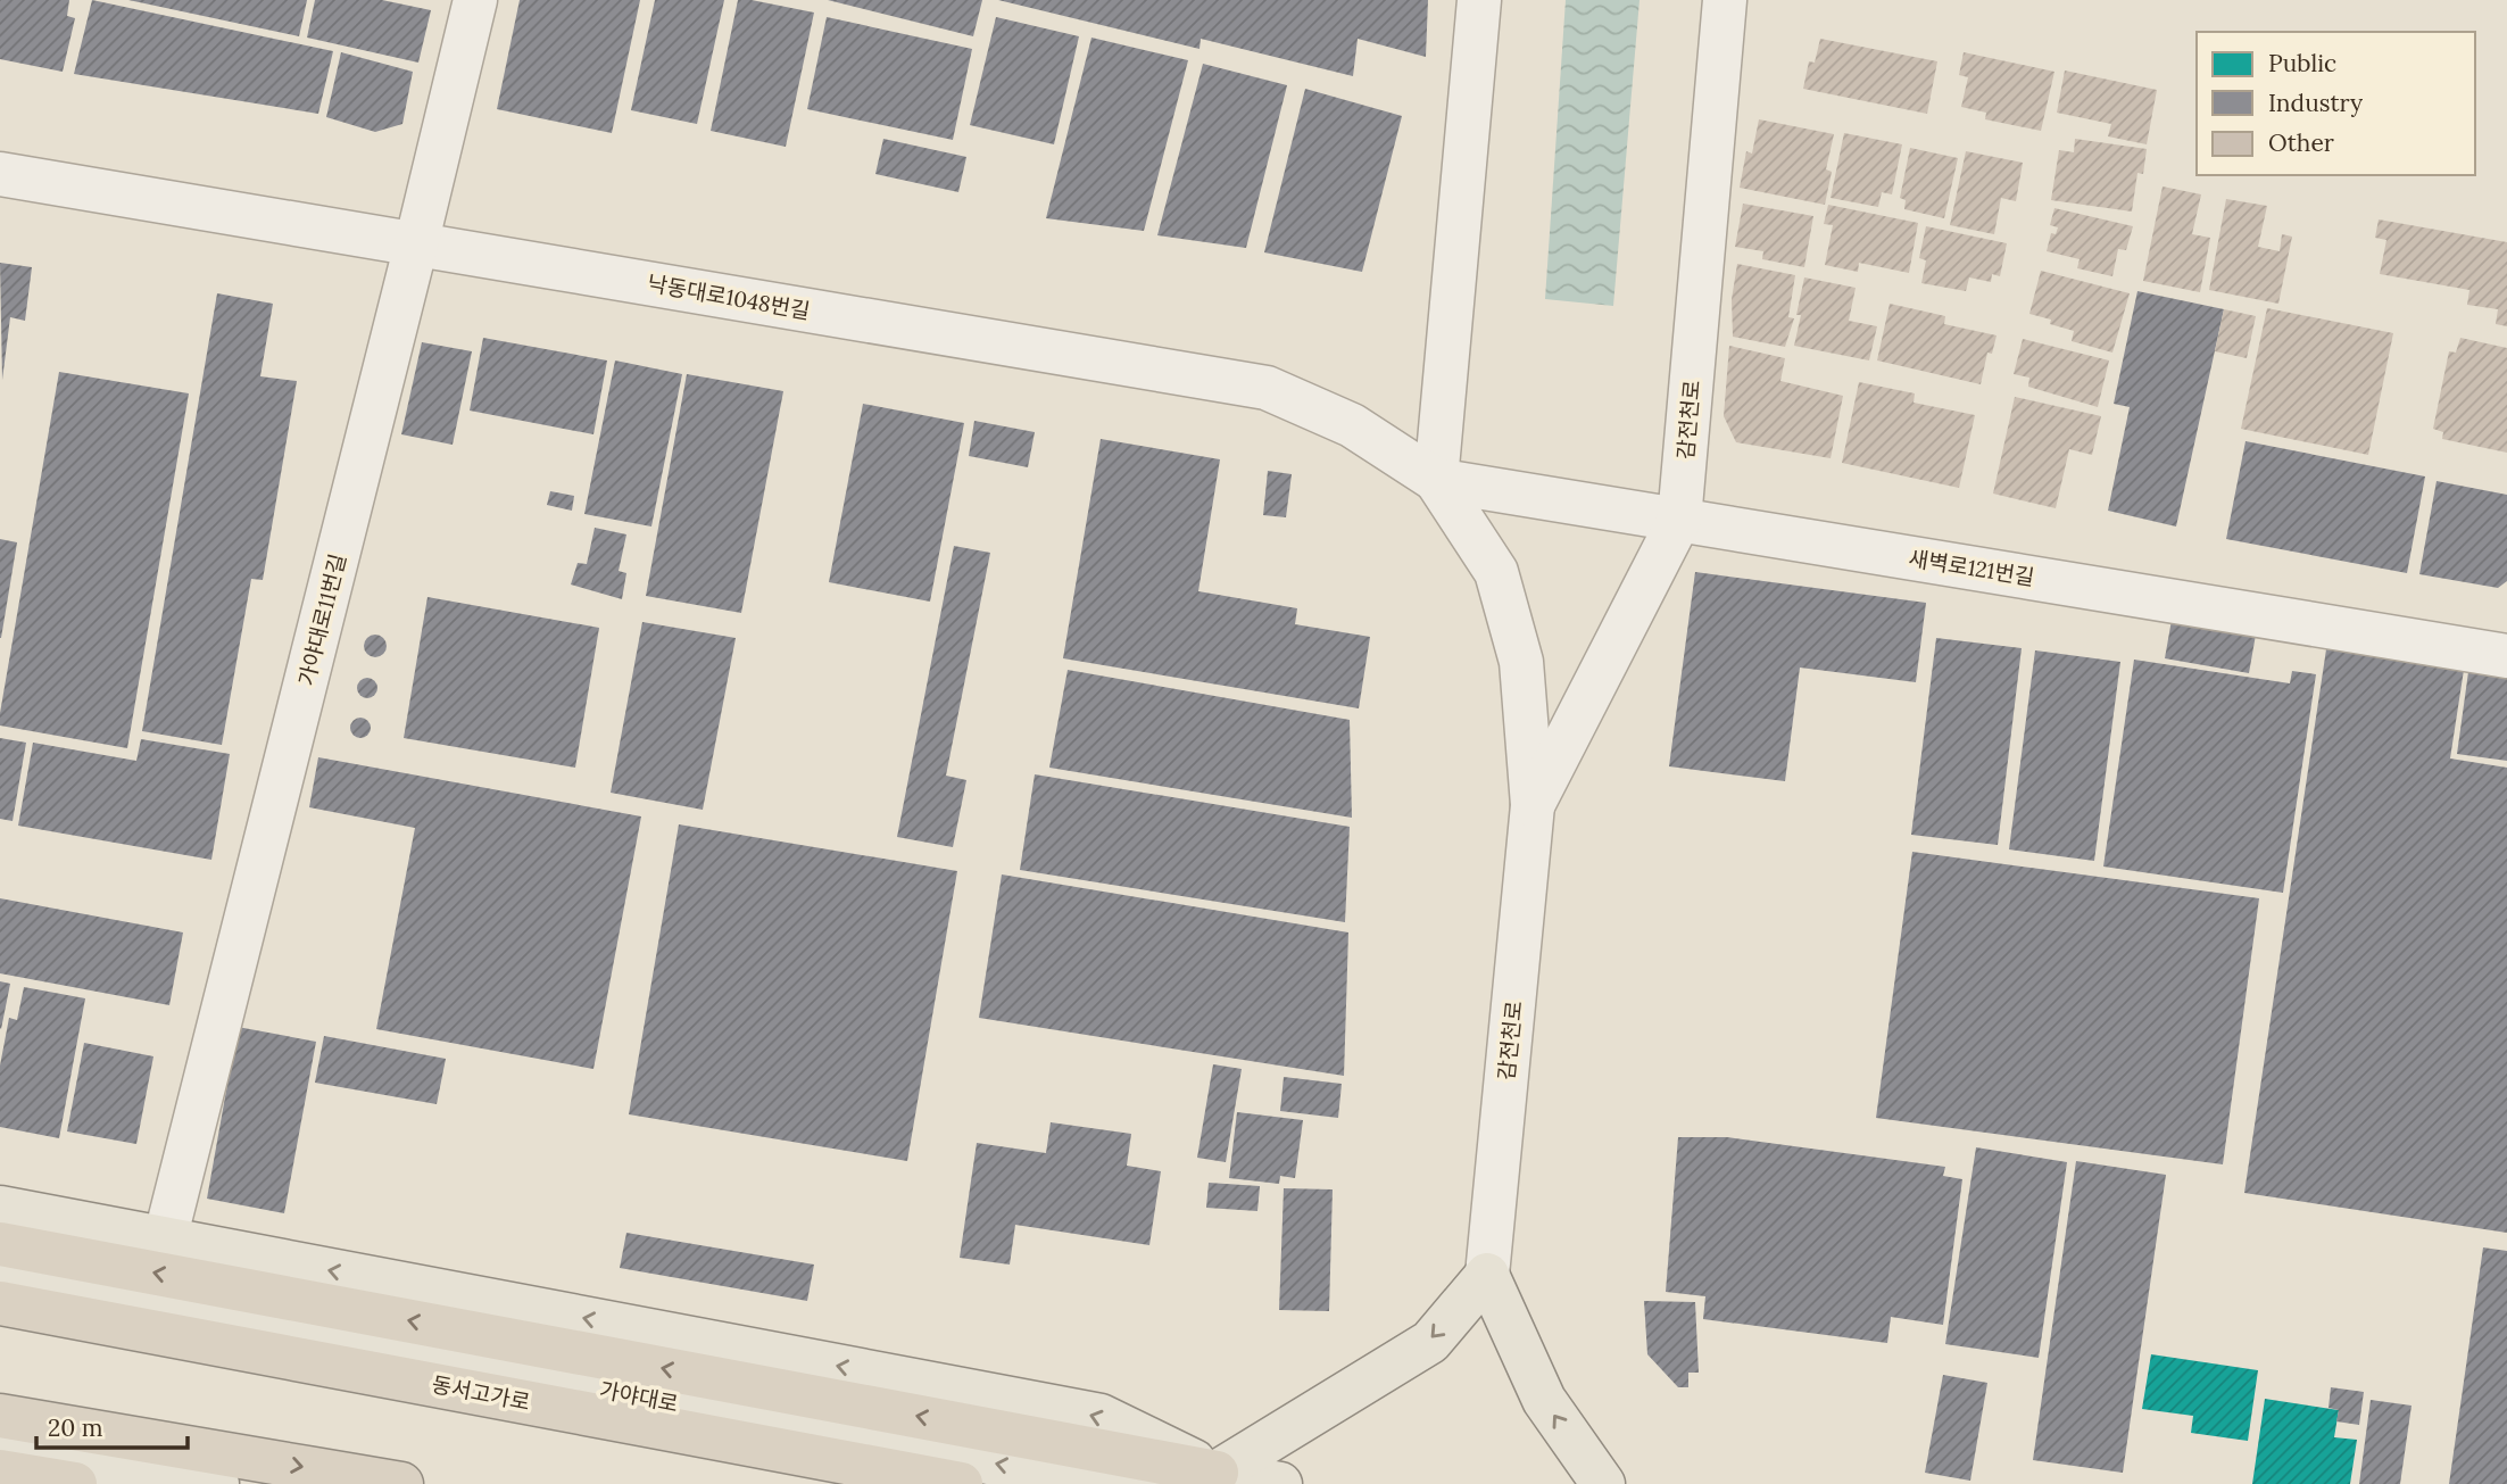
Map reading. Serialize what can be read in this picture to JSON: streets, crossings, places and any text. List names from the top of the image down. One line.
{"streets":{"highway":["동서고가로"],"main road":["가야대로"],"street":["낙동대로1048번길","감전천로","새벽로121번길","가야대로11번길"]},"crossings":[["낙동대로1048번길","감전천로"],["낙동대로1048번길","새벽로121번길"],["낙동대로1048번길","가야대로11번길"],["감전천로","새벽로121번길"]],"legend":["Public","Industry","Other"],"scale_bar":"20 m"}
